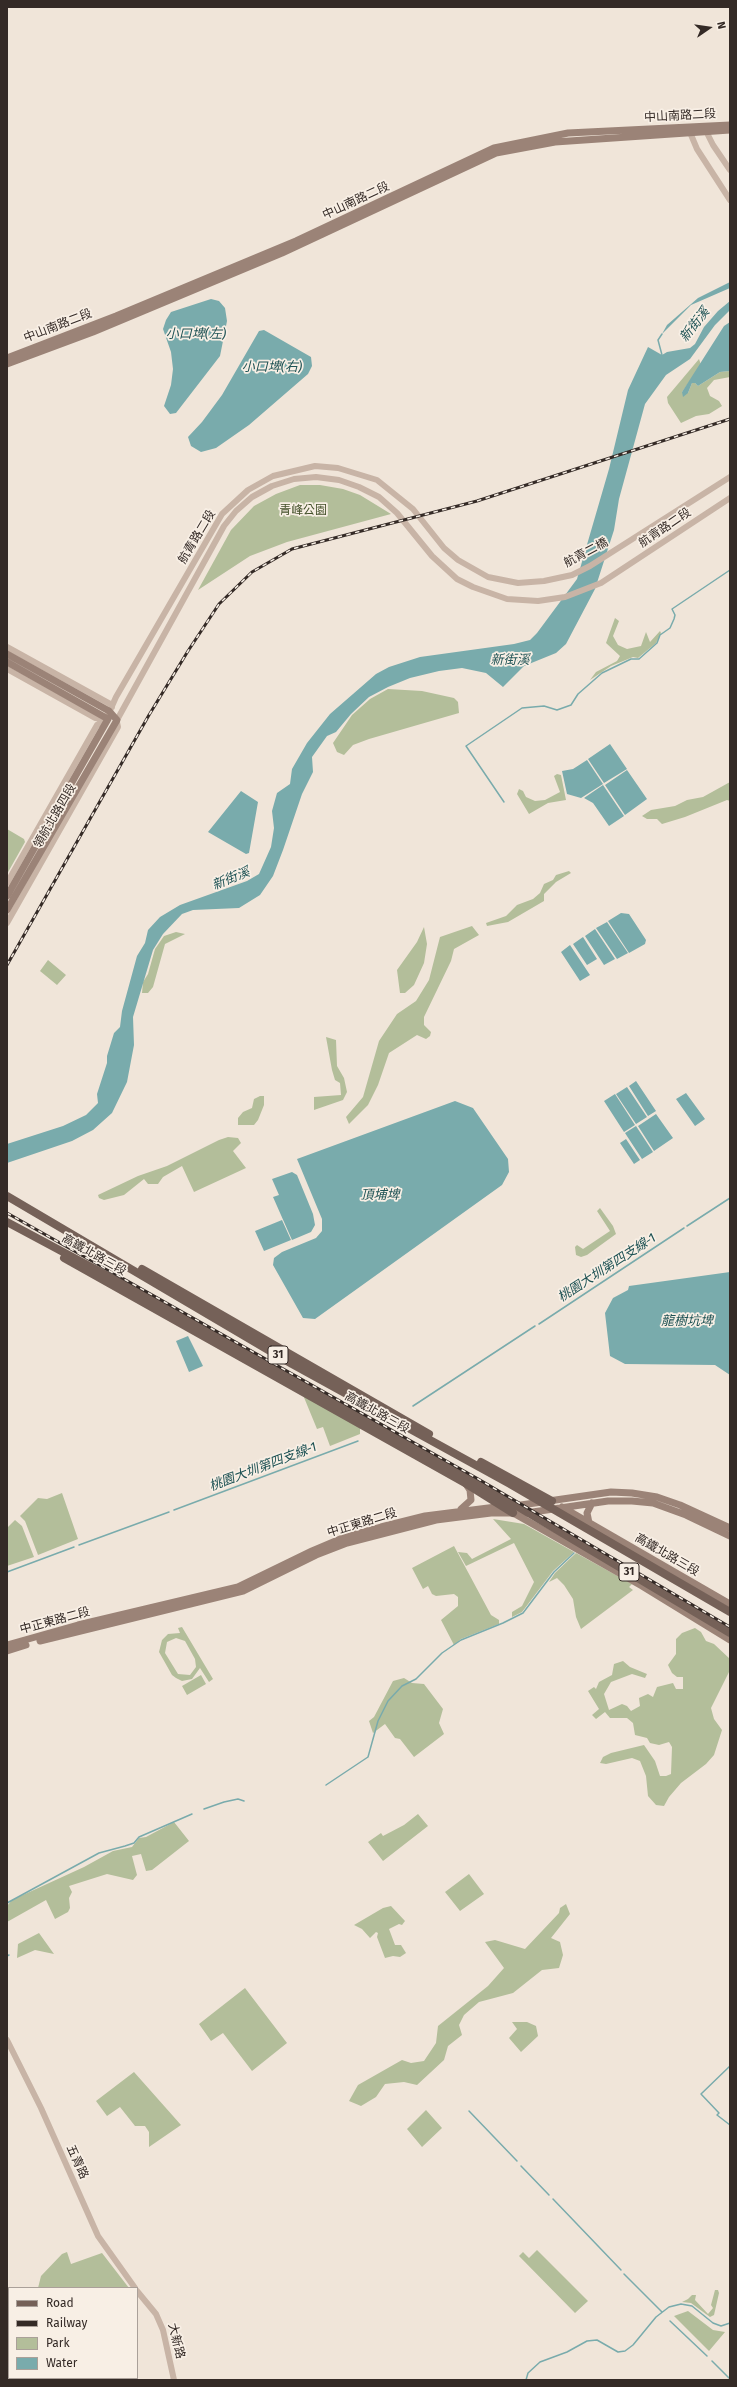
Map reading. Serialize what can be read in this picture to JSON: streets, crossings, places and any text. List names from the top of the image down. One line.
{"streets":{"main road":["中山南路二段","領航北路四段","高鐵北路三段","31","中正東路二段"],"street":["航青路二段","航青二橋","五青路","大新路"]},"crossings":[["航青路二段","航青二橋"],["航青路二段","領航北路四段"],["高鐵北路三段","中正東路二段"]],"water":["新街溪","小口埤(左)","小口埤(右)","頂埔埤","桃園大圳第四支線-1","龍樹坑埤"],"parks":["青峰公園"],"legend":["Road","Railway","Park","Water"],"north":"right"}
